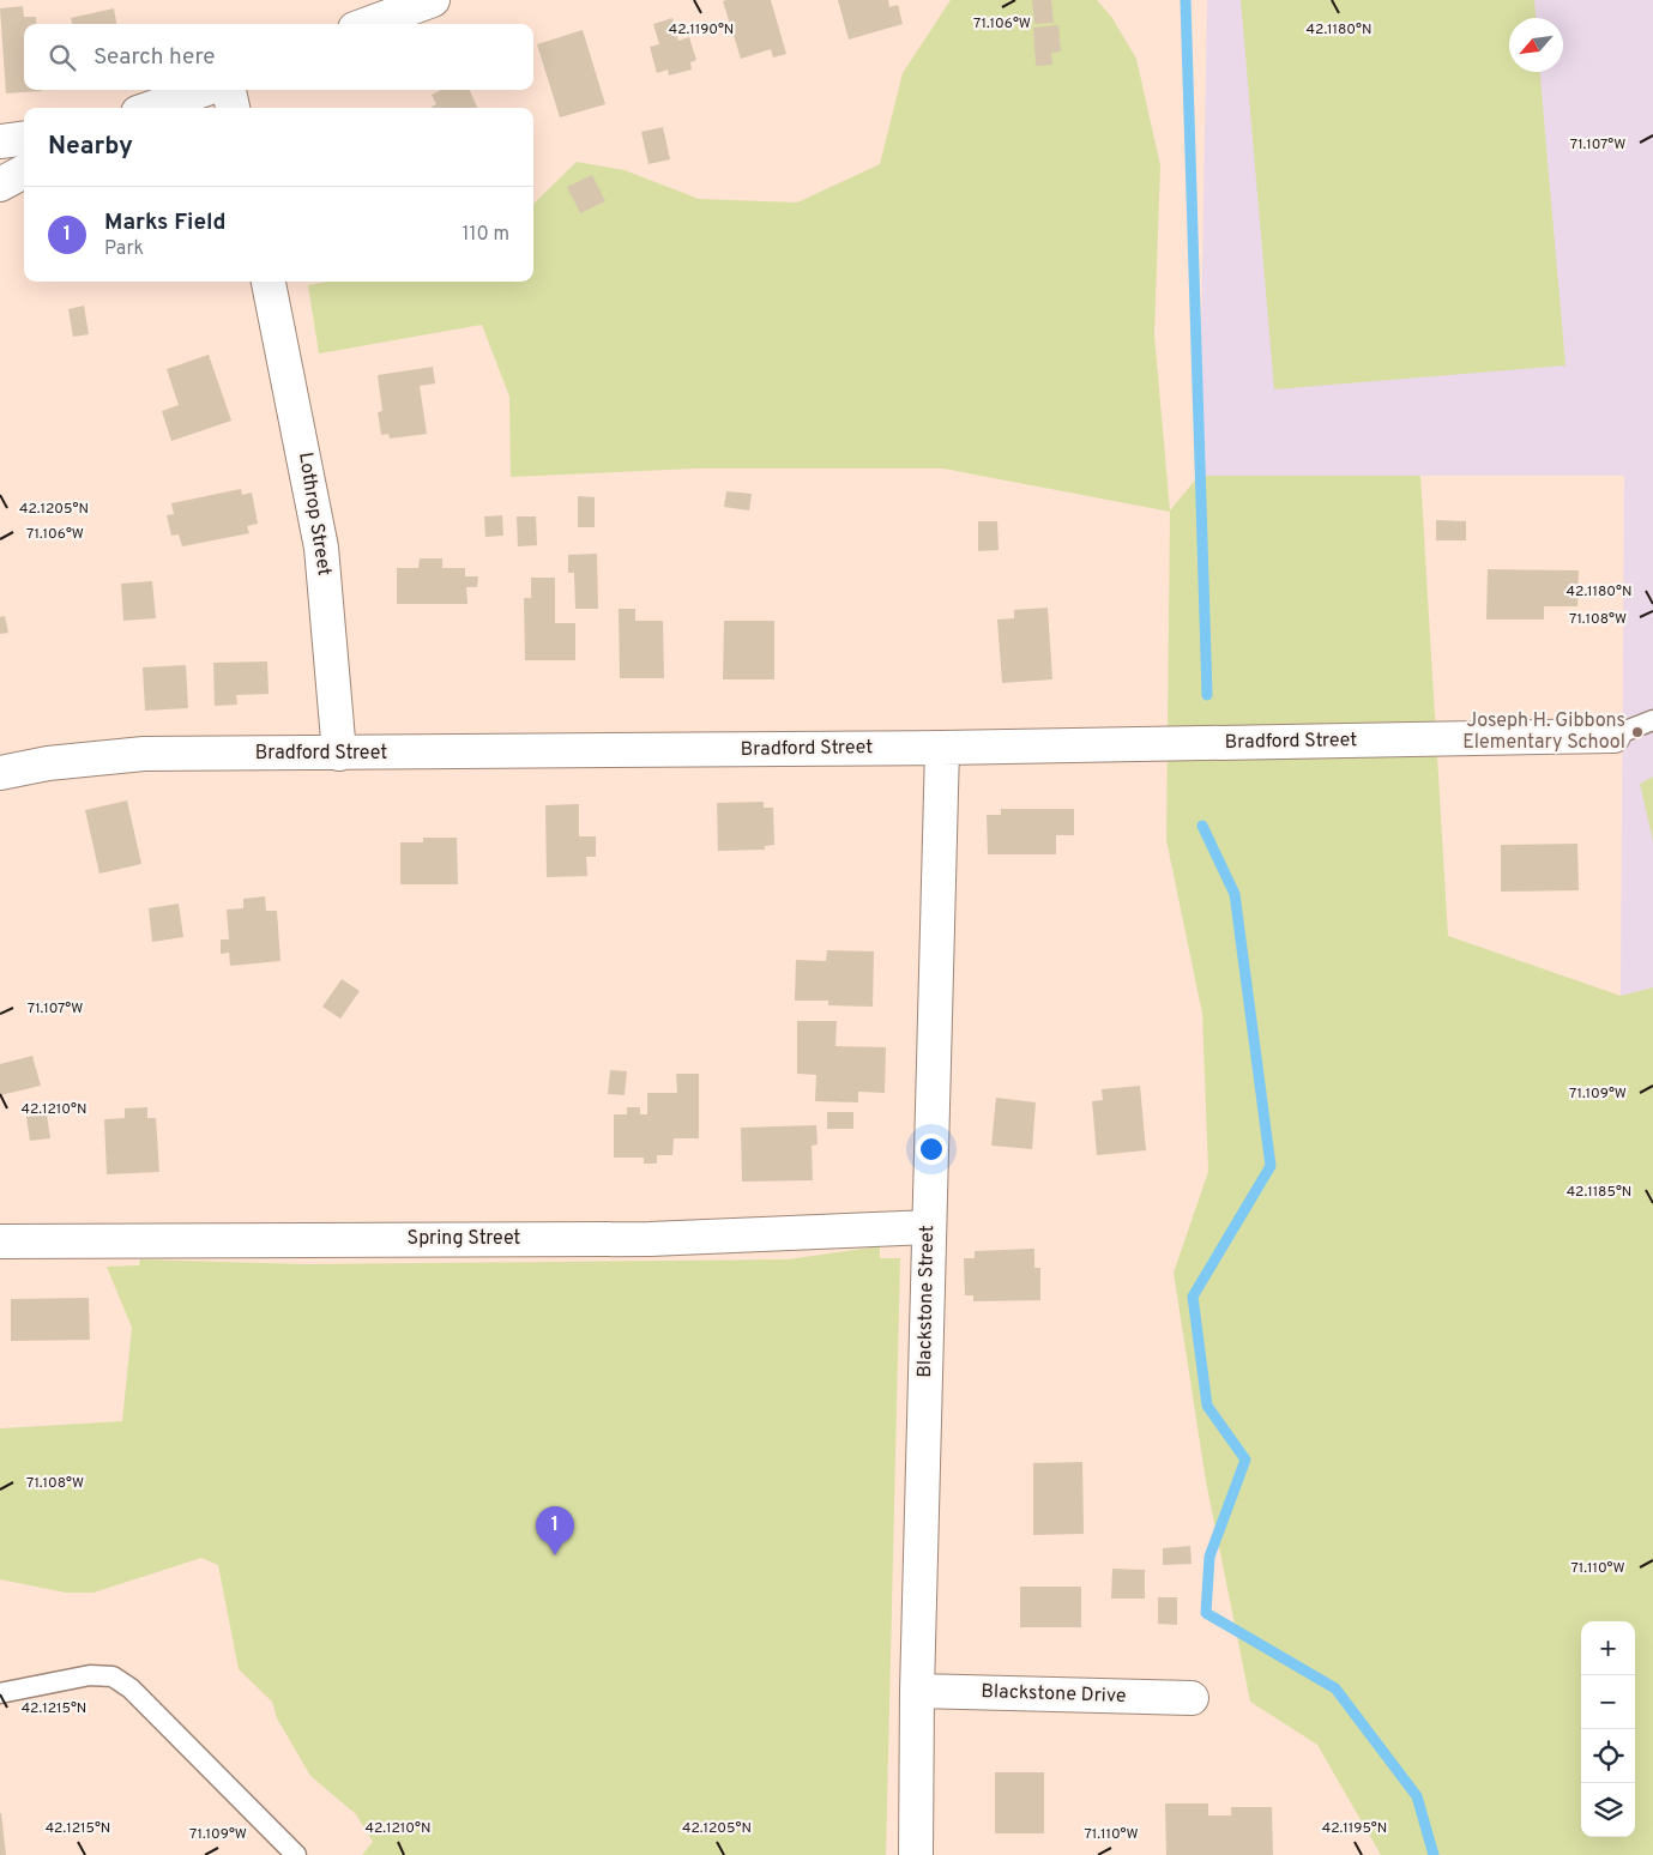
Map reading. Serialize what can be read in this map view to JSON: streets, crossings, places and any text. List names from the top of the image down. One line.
{"streets":{"street":["Lothrop Street","Bradford Street","Spring Street","Blackstone Street","Blackstone Drive"]},"crossings":[["Lothrop Street","Bradford Street"],["Bradford Street","Blackstone Street"],["Spring Street","Blackstone Street"],["Blackstone Street","Blackstone Drive"]],"places":["Joseph H. Gibbons Elementary School"],"north":"bottom left","page":{"search":"Search here","heading":"Nearby","list":[{"mark":"1","name":"Marks Field","note":"Park","value":"110 m"}],"pins":"1","map_buttons":["+","−"]},"coordinates":["71.106°W","42.1190°N","42.1180°N","71.107°W","42.1205°N","71.108°W","71.109°W","42.1210°N","42.1185°N","71.110°W","42.1215°N","42.1195°N"]}
